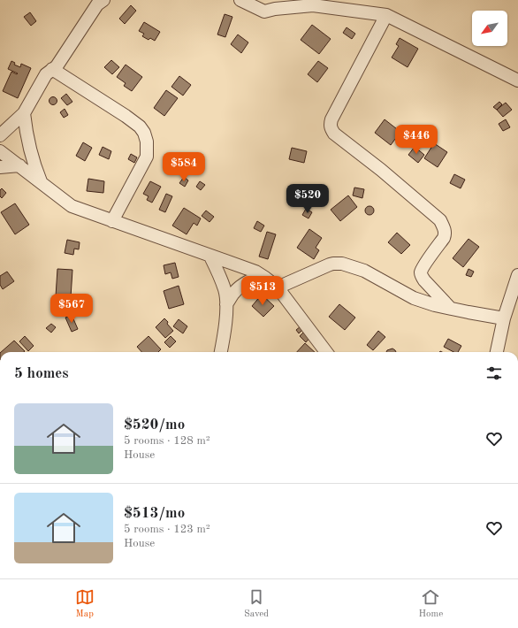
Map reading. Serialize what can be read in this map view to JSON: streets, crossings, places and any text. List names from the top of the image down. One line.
{"north":"bottom left","page":{"price":["$446","$584","$520","$513","$567"],"heading":"5 homes","list":[{"name":"$520/mo","note":"5 rooms · 128 m² · House"},{"name":"$513/mo","note":"5 rooms · 123 m² · House"}],"tabs":["Map","Saved","Home"]}}
